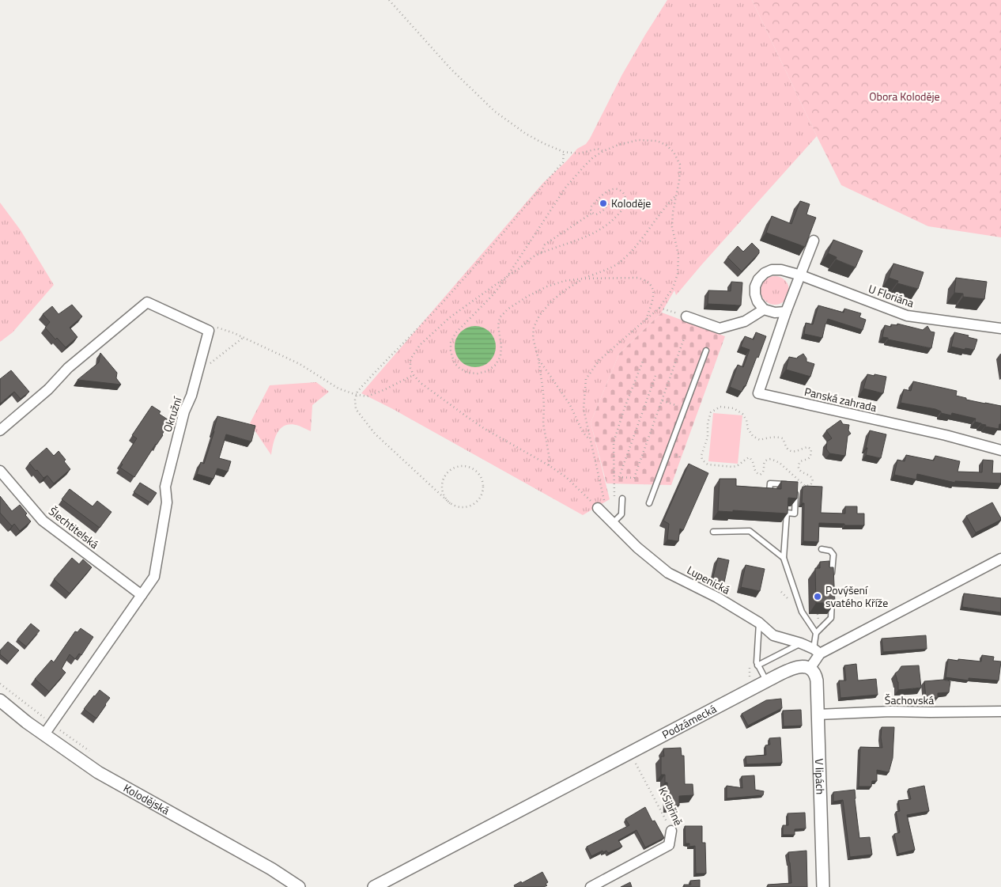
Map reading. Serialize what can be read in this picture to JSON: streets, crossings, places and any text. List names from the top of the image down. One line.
{"streets":{"street":["U Floriána","Panská zahrada","Okružní","Šlechtitelská","Lupenická","Šachovská","Podzámecká","V lipách","Kolodějská","K Sibřině"]},"crossings":[["U Floriána","Panská zahrada"],["Okružní","Šlechtitelská"],["Okružní","Kolodějská"],["Šachovská","V lipách"],["Podzámecká","V lipách"]],"parks":["Obora Koloděje"],"places":["Koloděje","Povýšení svatého Kříže"]}
